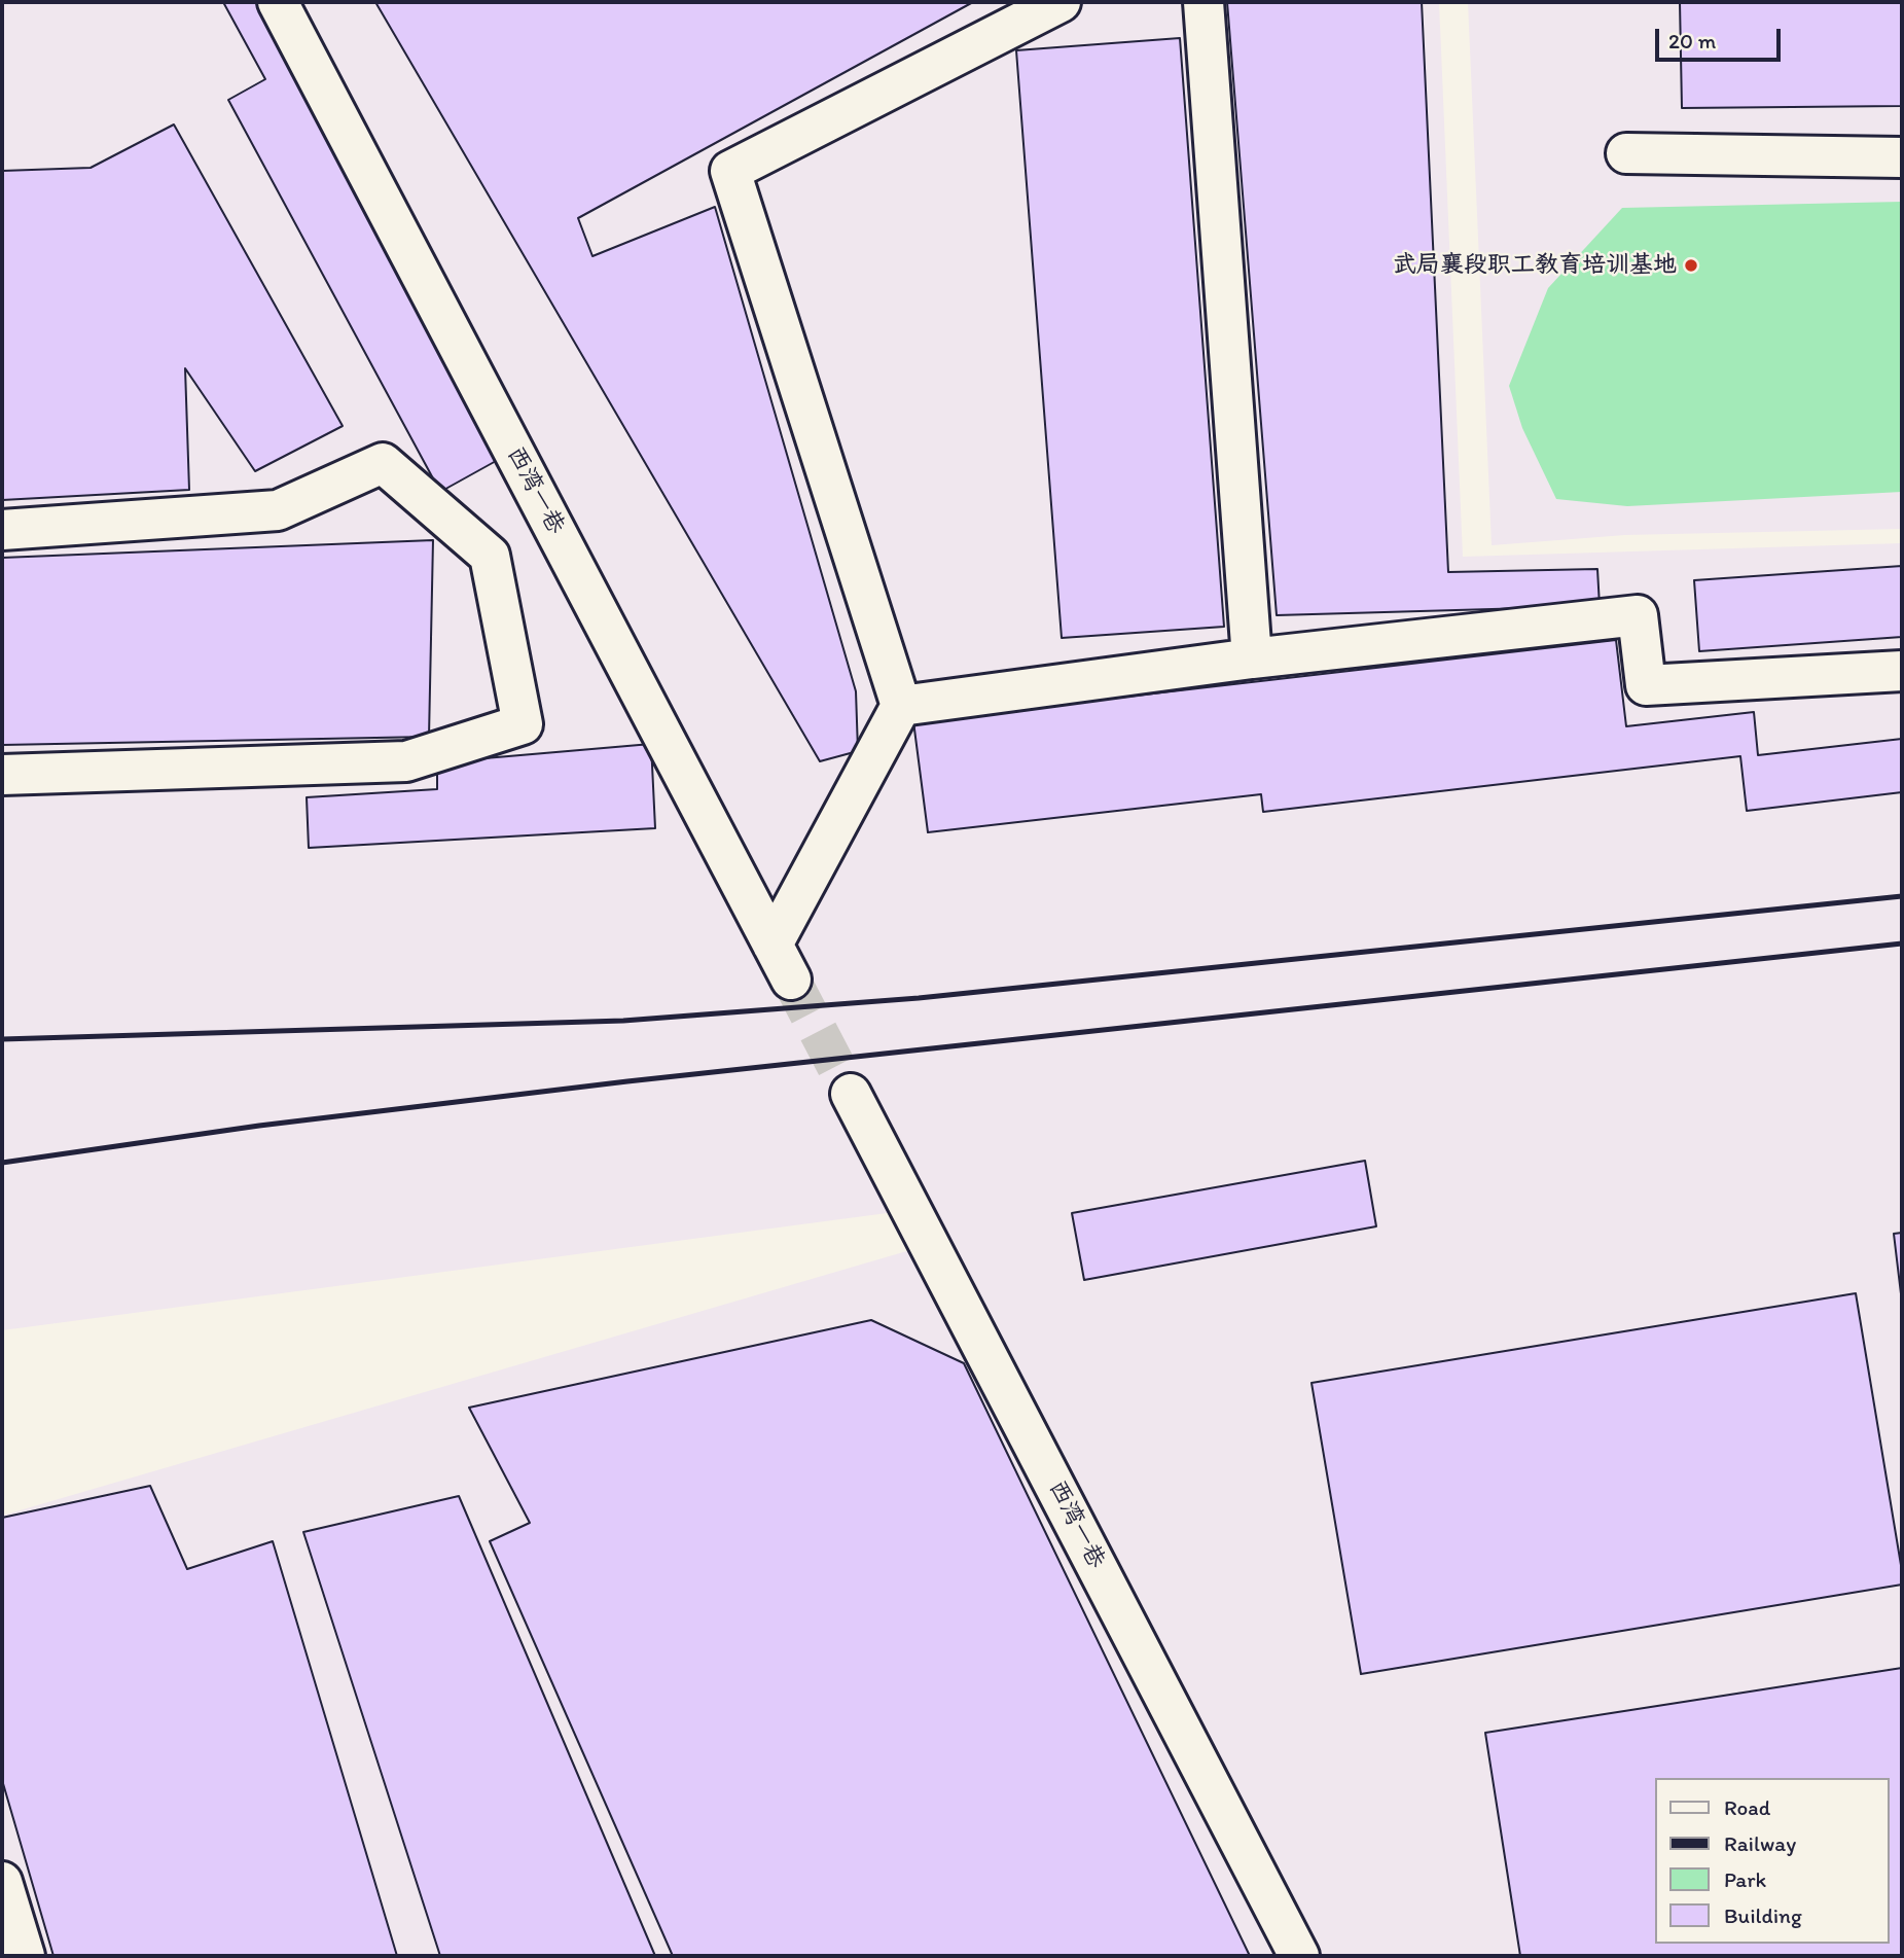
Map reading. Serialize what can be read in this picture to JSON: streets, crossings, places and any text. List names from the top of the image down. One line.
{"streets":{"street":["西湾一巷"]},"places":["武局襄段职工教育培训基地"],"legend":["Road","Railway","Park","Building"],"scale_bar":"20 m"}
